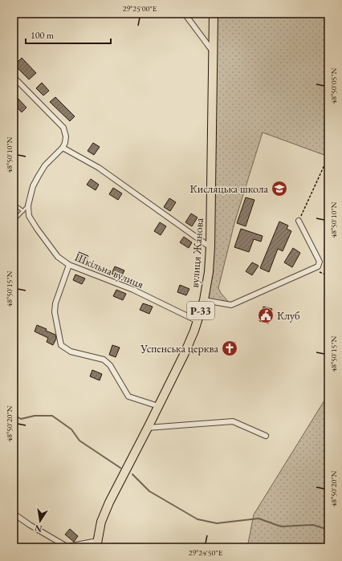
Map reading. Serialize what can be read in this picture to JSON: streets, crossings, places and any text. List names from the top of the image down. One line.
{"streets":{"main road":["вулиця Жанова","Р-33"],"street":["Шкільна вулиця"]},"crossings":[["вулиця Жанова","Шкільна вулиця"],["вулиця Жанова","Р-33"]],"places":{"school or university":["Кисляцька школа"],"public building":["Клуб"],"church":["Успенська церква"]},"scale_bar":"100 m","north":"bottom","coordinates":["29°25'00\"E","48°50'05\"N","48°50'10\"N","48°50'15\"N","48°50'20\"N","29°24'50\"E"]}
